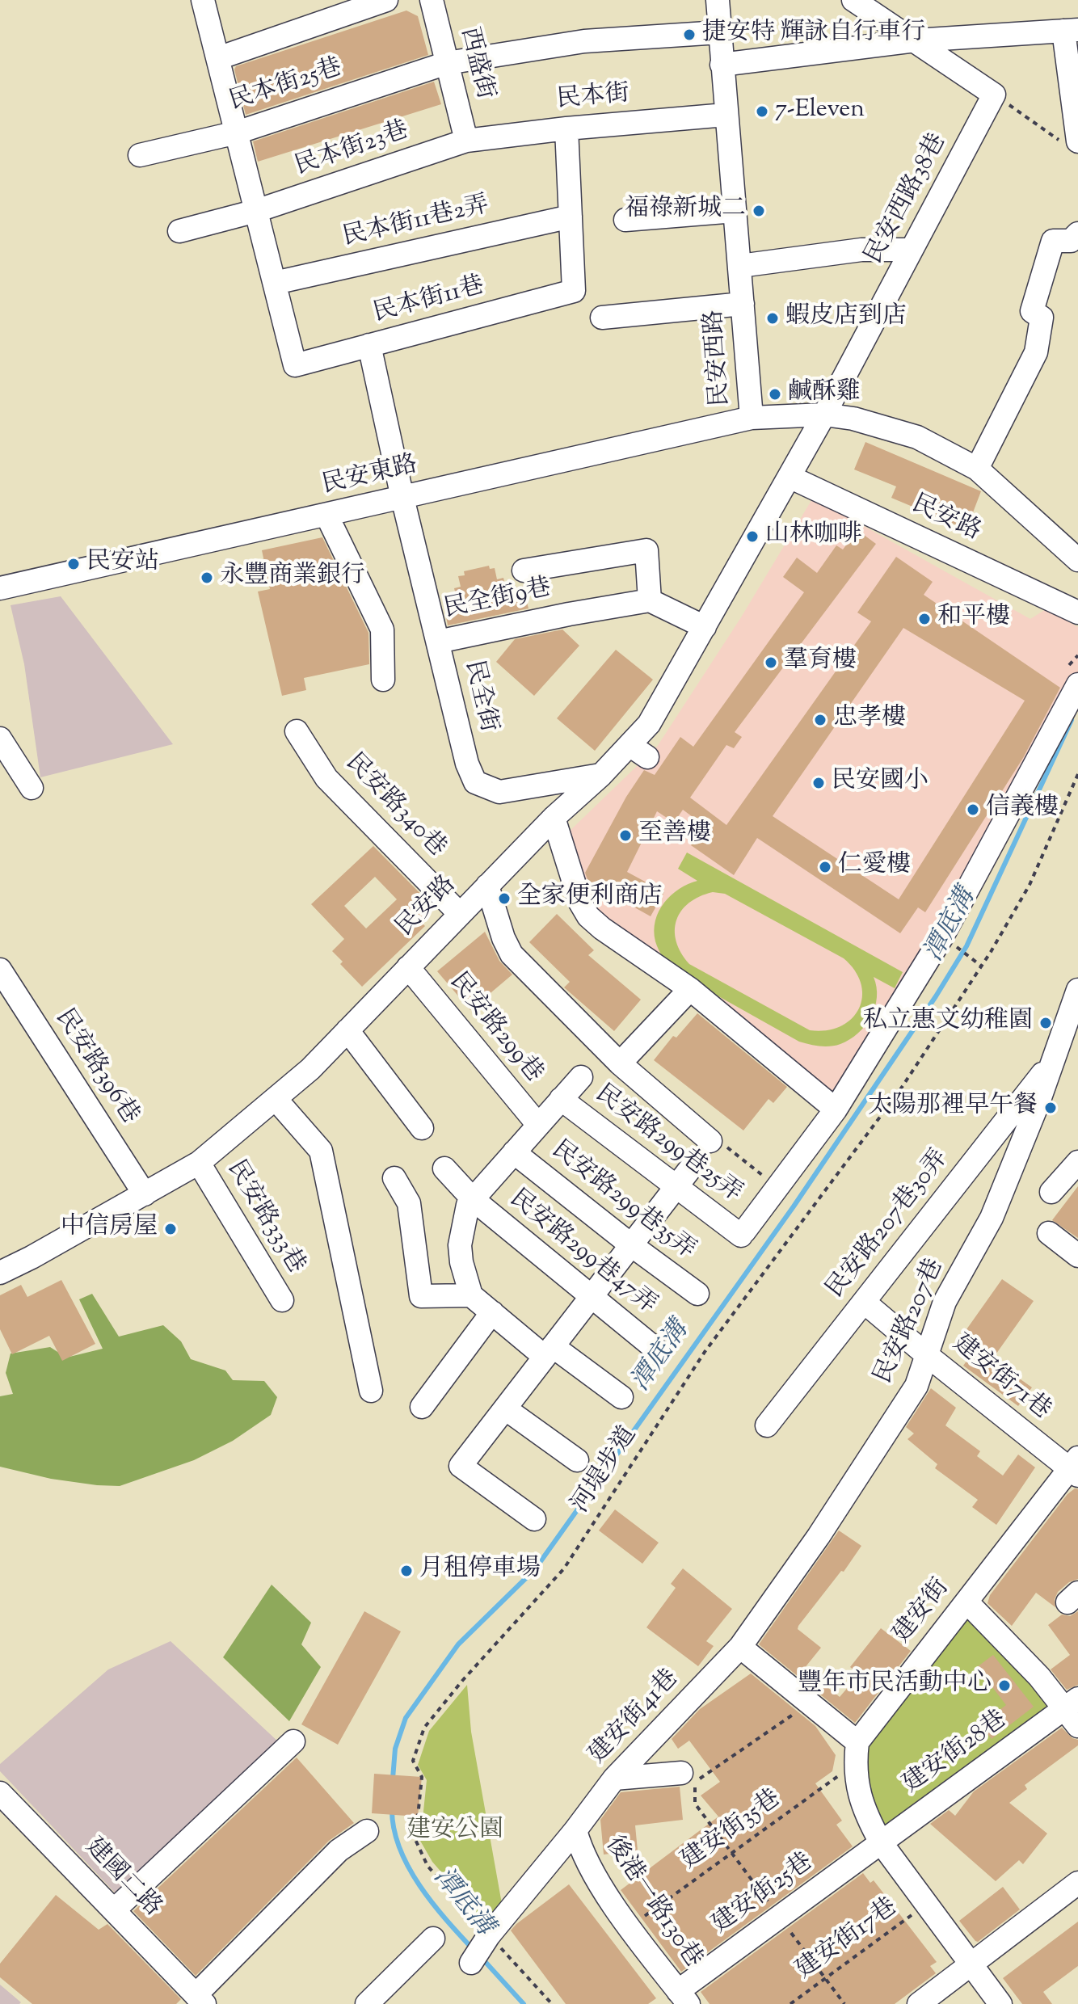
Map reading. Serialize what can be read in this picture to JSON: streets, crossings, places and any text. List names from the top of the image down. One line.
{"streets":{"street":["西盛街","民本街25巷","民本街","民本街23巷","民安西路38巷","民本街11巷2弄","民本街11巷","民安西路","民安東路","民安路","民全街9巷","民全街","民安路340巷","民安路299巷","民安路396巷","民安路299巷25弄","民安路299巷35弄","民安路333巷","民安路207巷30弄","民安路299巷47弄","民安路207巷","建安街71巷","建安街","建安街41巷","建安街28巷","建國二路","建安街25巷","後港一路130巷"],"path":["河堤步道","建安街35巷","建安街17巷"]},"crossings":[["西盛街","民本街25巷"],["西盛街","民本街"],["西盛街","民本街23巷"],["民本街25巷","民安西路"],["民本街","民本街23巷"],["民本街","民本街11巷"],["民本街","民安西路"],["民本街23巷","民本街11巷"],["民安西路38巷","民安西路"],["民安西路38巷","民安路"],["民本街11巷2弄","民本街11巷"],["民本街11巷","民全街"],["民安西路","民安東路"],["民安西路","民安路"],["民安東路","民全街"],["民安路","民全街"],["民安路","民安路340巷"],["民安路","民安路299巷"],["民安路","民安路396巷"],["民安路","民安路333巷"],["民全街9巷","民全街"],["民安路299巷","民安路299巷25弄"],["民安路299巷","民安路299巷35弄"],["民安路299巷","民安路299巷47弄"],["民安路207巷30弄","民安路207巷"],["民安路207巷30弄","建安街71巷"],["民安路207巷","建安街71巷"],["民安路207巷","建安街41巷"],["建安街71巷","建安街"],["河堤步道","建安街41巷"],["建安街","建安街35巷"],["建安街41巷","後港一路130巷"],["建安街28巷","建安街25巷"],["建安街35巷","後港一路130巷"],["建安街25巷","後港一路130巷"]],"water":["潭底溝"],"parks":["建安公園"],"places":["捷安特 輝詠自行車行","7-Eleven","福祿新城二","蝦皮店到店","鹹酥雞","山林咖啡","民安站","永豐商業銀行","和平樓","羣育樓","忠孝樓","民安國小","信義樓","至善樓","仁愛樓","全家便利商店","私立惠文幼稚園","太陽那裡早午餐","中信房屋","月租停車場","豐年市民活動中心"]}
